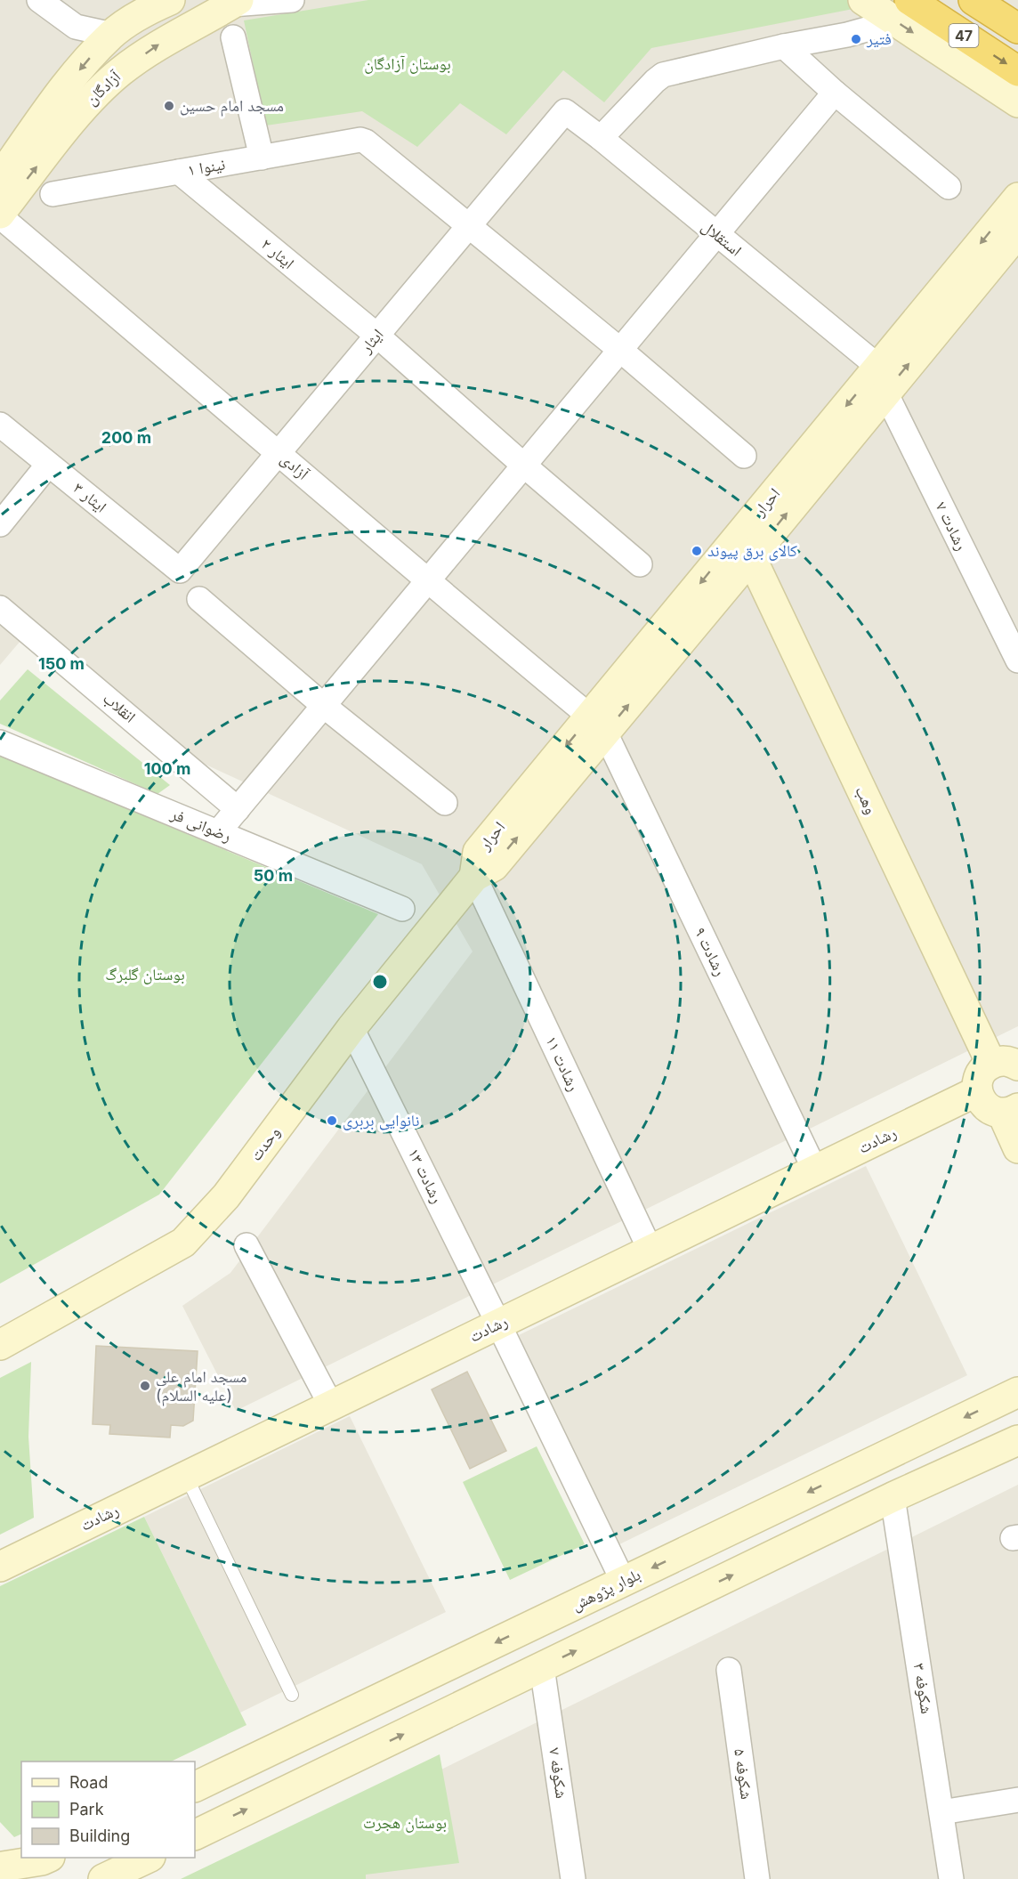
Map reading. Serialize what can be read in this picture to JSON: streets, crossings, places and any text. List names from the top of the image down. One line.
{"streets":{"highway":["47"],"street":["آزادگان","نینوا ۱","استقلال","ایثار ۲","ایثار","آزادی","ایثار ۳","احرار","رشادت ۷","انقلاب","وهب","رضوانی فر","رشادت ۹","رشادت ۱۱","رشادت","وحدت","رشادت ۱۳","بلوار پژوهش","شکوفه ۳","شکوفه ۷","شکوفه ۵"]},"crossings":[["آزادگان","آزادی"],["نینوا ۱","ایثار ۲"],["نینوا ۱","ایثار"],["استقلال","ایثار"],["استقلال","احرار"],["استقلال","رشادت ۷"],["ایثار ۲","ایثار"],["ایثار","آزادی"],["ایثار","ایثار ۳"],["آزادی","احرار"],["آزادی","رشادت ۹"],["احرار","رشادت ۷"],["احرار","وهب"],["احرار","رشادت ۹"],["احرار","رشادت ۱۱"],["احرار","وحدت"],["رشادت ۹","رشادت"],["رشادت ۱۱","رشادت"],["رشادت ۱۱","وحدت"],["رشادت","رشادت ۱۳"],["وحدت","رشادت ۱۳"],["رشادت ۱۳","بلوار پژوهش"]],"parks":["بوستان آزادگان","بوستان گلبرگ","بوستان هجرت"],"places":["فتیر","مسجد امام حسین","کالای برق پیوند","نانوایی بربری","مسجد امام علی (علیه السلام)"],"legend":["Road","Park","Building"],"rings":["200 m","150 m","100 m","50 m"]}
